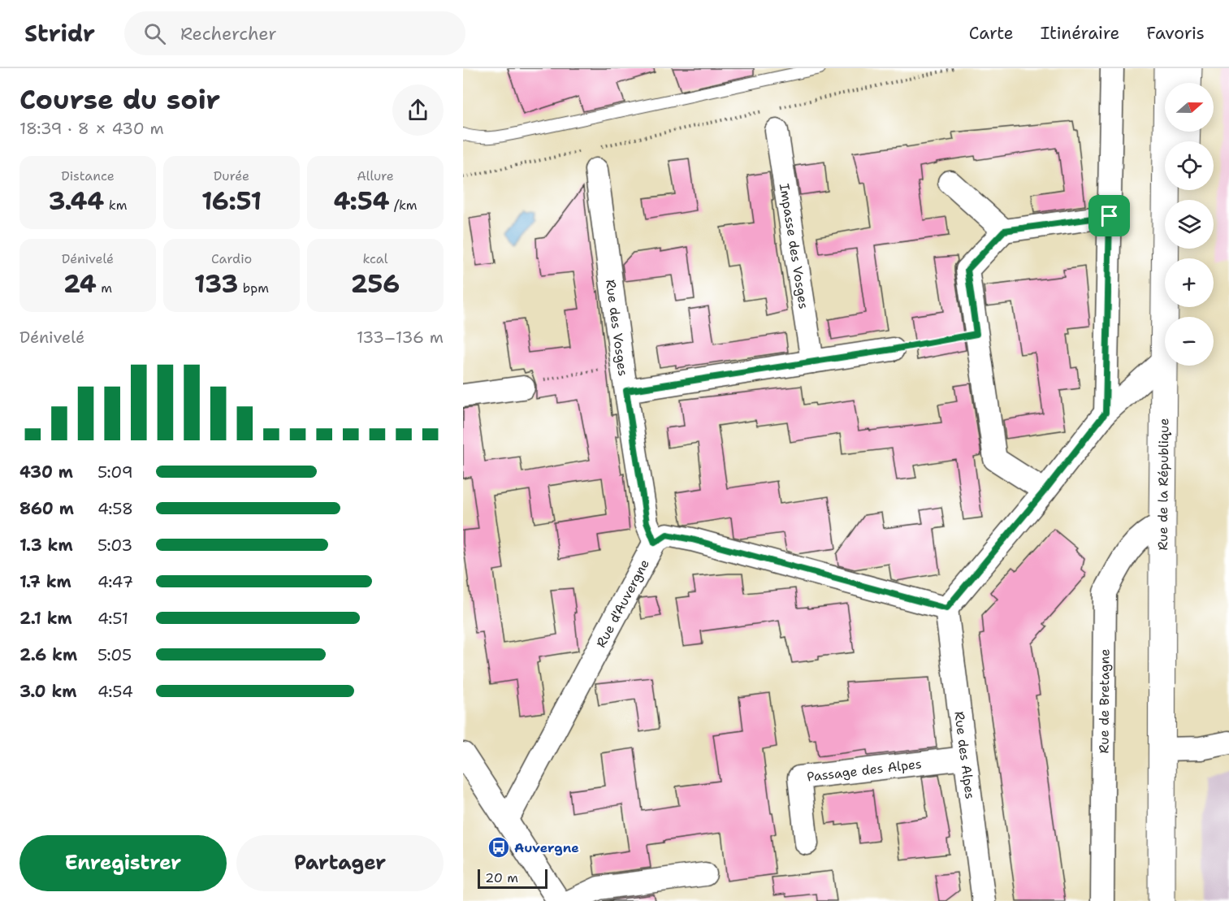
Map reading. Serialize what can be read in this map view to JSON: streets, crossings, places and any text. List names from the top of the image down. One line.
{"streets":{"main road":["Rue de la République"],"street":["Impasse des Vosges","Rue des Vosges","Rue d'Auvergne","Rue de Bretagne","Rue des Alpes","Passage des Alpes"]},"crossings":[["Rue des Vosges","Rue d'Auvergne"],["Rue de la République","Rue de Bretagne"],["Rue des Alpes","Passage des Alpes"]],"places":{"bus stop":["Auvergne"]},"scale_bar":"20 m","north":"right","page":{"header":"Stridr","search":"Rechercher","nav":["Carte","Itinéraire","Favoris"],"heading":["Course du soir","18:39 · 8 × 430 m"],"map_buttons":["+","−"],"stats":[["Distance","3.44 km"],["Durée","16:51"],["Allure","4:54 /km"],["Dénivelé","24 m"],["Cardio","133 bpm"],["kcal","256"]],"chart":["Dénivelé","133–136 m"],"list":[{"name":"430 m","note":"5:09"},{"name":"860 m","note":"4:58"},{"name":"1.3 km","note":"5:03"},{"name":"1.7 km","note":"4:47"},{"name":"2.1 km","note":"4:51"},{"name":"2.6 km","note":"5:05"},{"name":"3.0 km","note":"4:54"}],"buttons":["Enregistrer","Partager"],"scale":"20 m"}}
